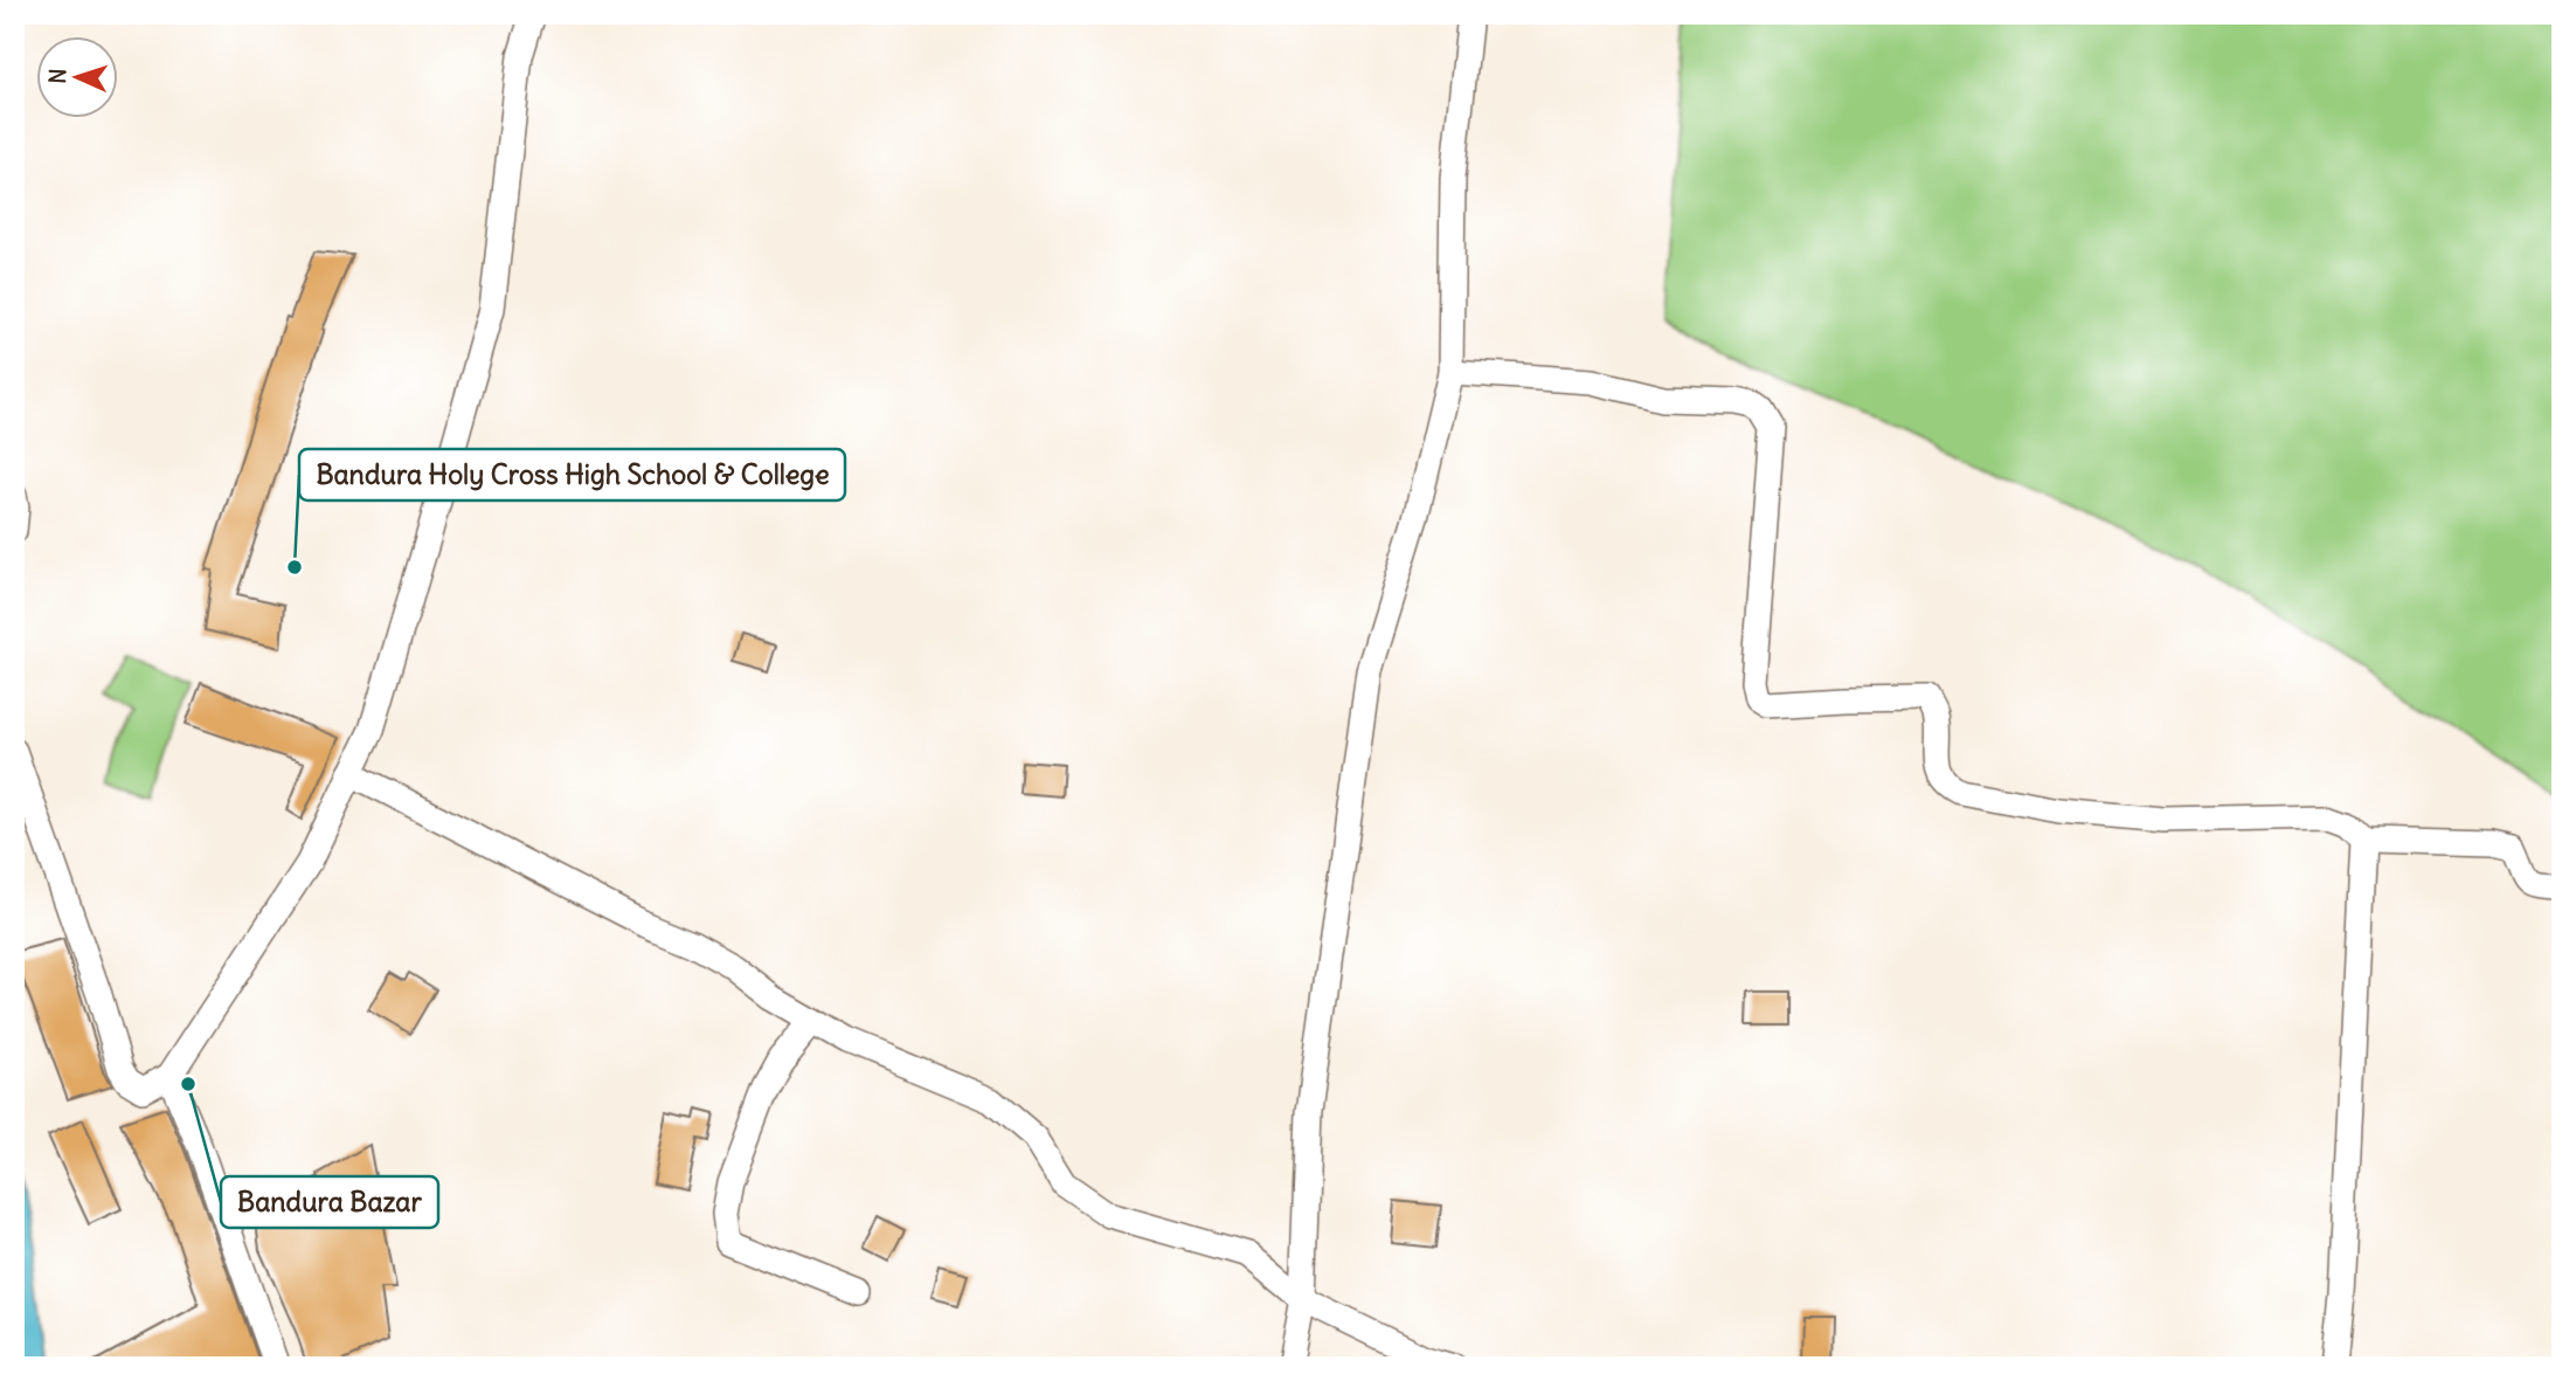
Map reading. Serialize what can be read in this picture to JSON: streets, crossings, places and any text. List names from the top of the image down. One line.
{"places":["Bandura Holy Cross High School & College","Bandura Bazar"],"north":"left"}
